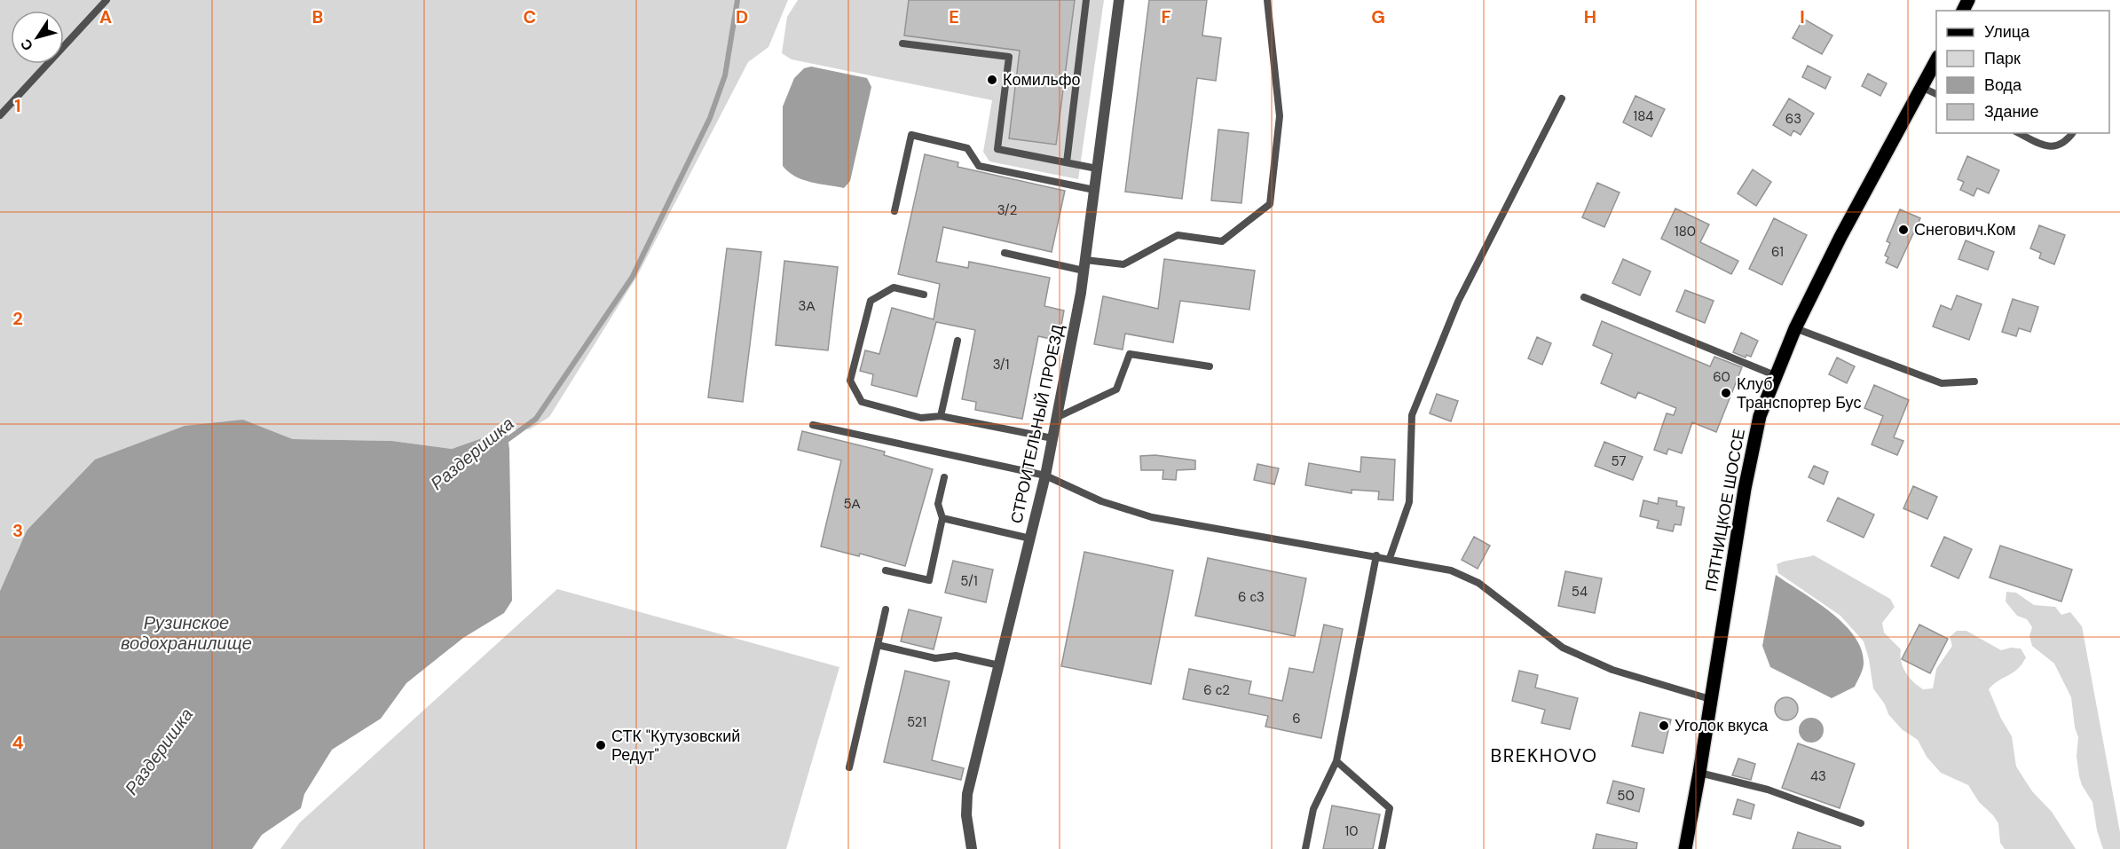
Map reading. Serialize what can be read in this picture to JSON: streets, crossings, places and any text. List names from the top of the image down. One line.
{"streets":{"main road":["ПЯТНИЦКОЕ ШОССЕ"],"street":["СТРОИТЕЛЬНЫЙ ПРОЕЗД"]},"districts":["BREKHOVO"],"water":["Раздеришка","Рузинское водохранилище"],"places":["Комильфо","Снегович.Ком","Клуб Транспортер Бус","Уголок вкуса","СТК \"Кутузовский Редут\""],"house_numbers":["184","63","3/2","180","61","3А","3/1","60","57","5А","5/1","54","6 с3","6 с2","6","521","43","50","10"],"legend":["Улица","Парк","Вода","Здание"],"north":"bottom left","grid":{"columns":["A","B","C","D","E","F","G","H","I"],"rows":["1","2","3","4"]}}
